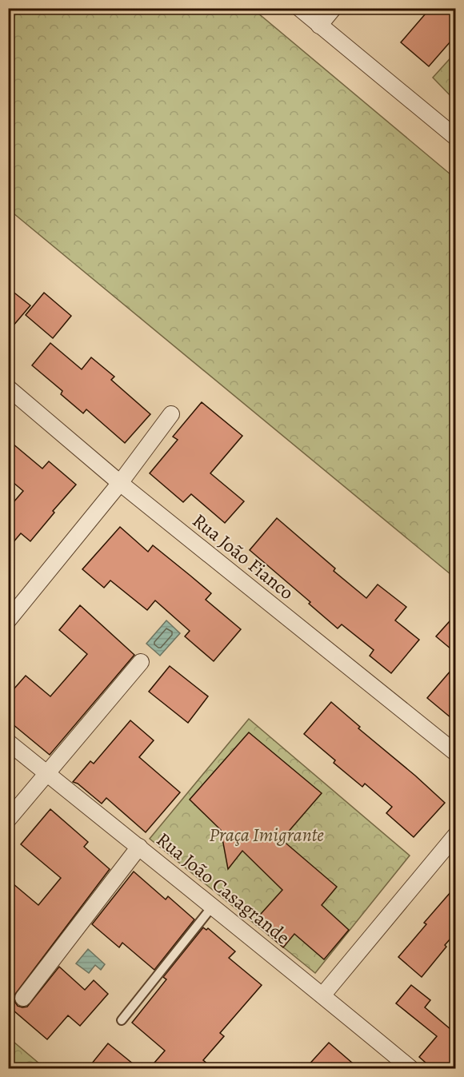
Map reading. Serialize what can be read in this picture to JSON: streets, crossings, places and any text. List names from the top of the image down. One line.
{"streets":{"street":["Rua João Fianco","Rua João Casagrande"]},"parks":["Praça Imigrante"]}
